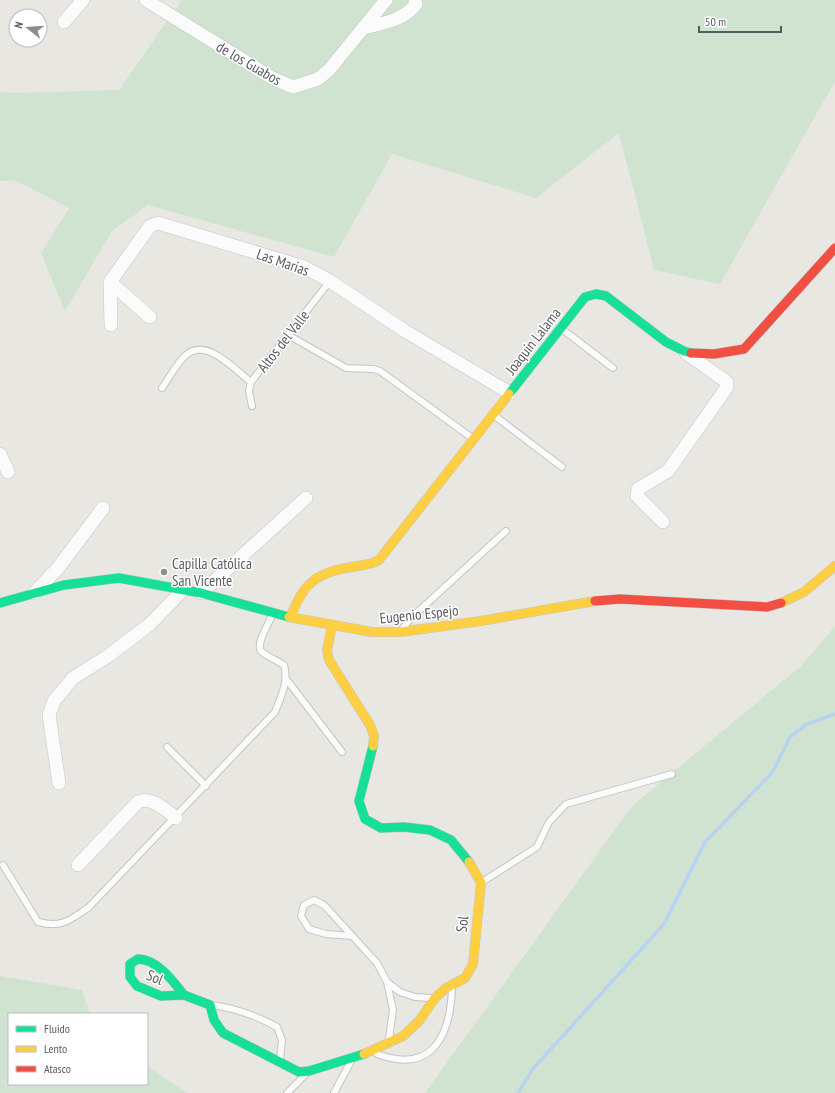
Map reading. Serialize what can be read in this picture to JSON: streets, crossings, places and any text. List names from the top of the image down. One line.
{"streets":{"street":["de los Guabos","Las Marias","Joaquín Lalama","Eugenio Espejo","Sol"],"lane":["Altos del Valle"]},"crossings":[["Las Marias","Altos del Valle"],["Las Marias","Joaquín Lalama"],["Joaquín Lalama","Eugenio Espejo"]],"places":["Capilla Católica San Vicente"],"legend":["Fluido","Lento","Atasco"],"scale_bar":"50 m","north":"left"}
